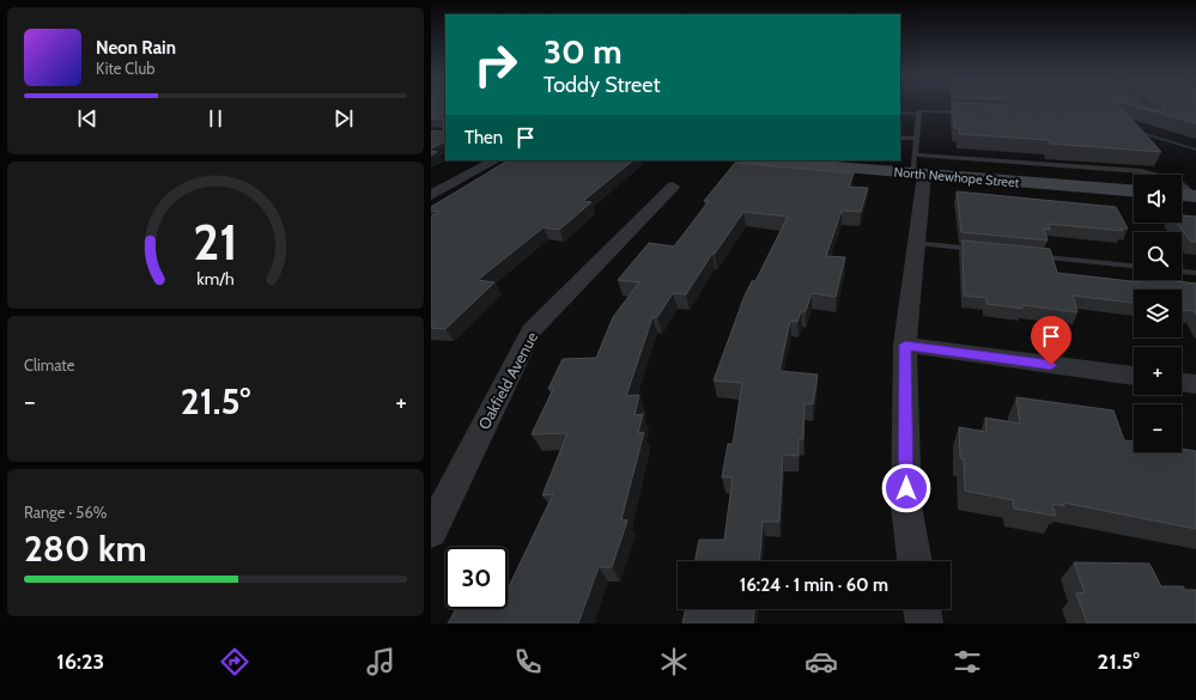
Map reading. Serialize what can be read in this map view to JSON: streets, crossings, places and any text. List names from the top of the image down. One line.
{"streets":{"street":["North Newhope Street","Oakfield Avenue"]},"page":{"turn":["30 m","Toddy Street"],"song":["Neon Rain","Kite Club"],"then":"Then","map_buttons":["+","−"],"tile":["Climate",["Range · 56%","280 km"]],"heat":["−","21.5°","+"],"limit":"30","trip":"16:24 · 1 min · 60 m","tabs":["16:23","21.5°"],"gauge":["21","km/h"]}}
